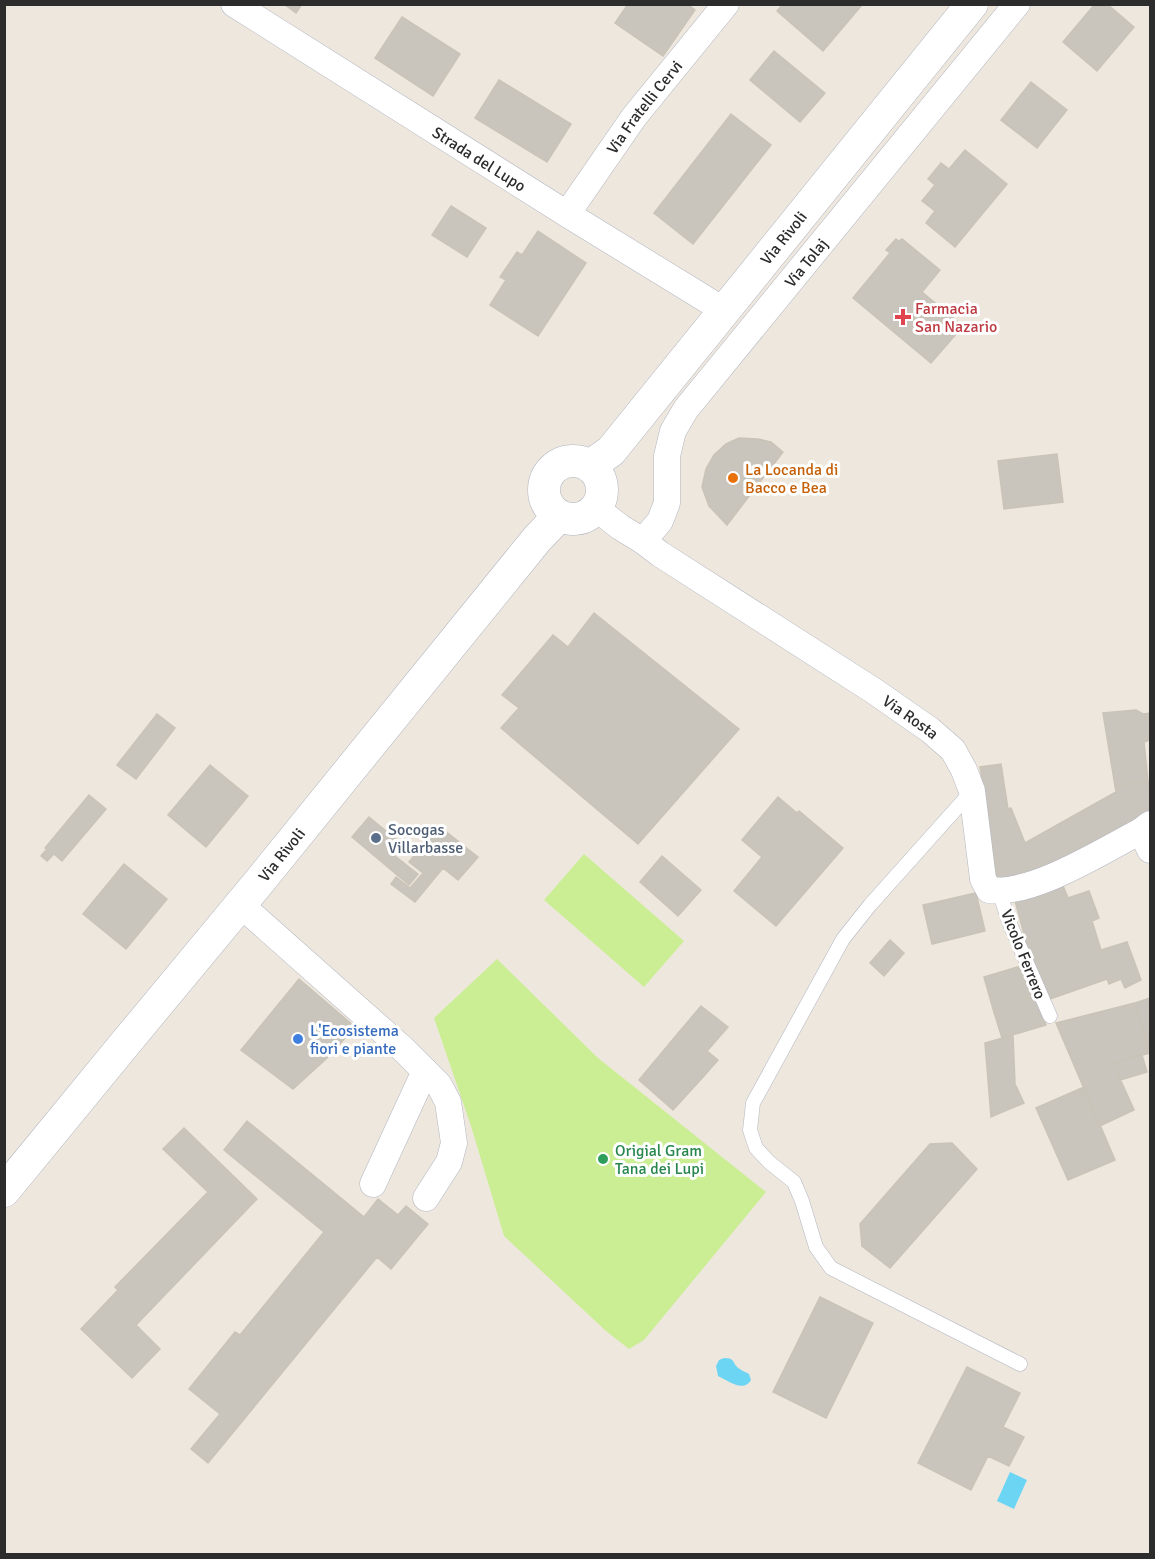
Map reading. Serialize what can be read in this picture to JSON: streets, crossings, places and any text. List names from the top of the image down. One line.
{"streets":{"street":["Via Fratelli Cervi","Strada del Lupo","Via Rivoli","Via Tolaj","Via Rosta"],"lane":["Vicolo Ferrero"]},"crossings":[["Via Fratelli Cervi","Strada del Lupo"],["Strada del Lupo","Via Rivoli"],["Via Rivoli","Via Rosta"],["Via Tolaj","Via Rosta"],["Via Rosta","Vicolo Ferrero"]],"places":{"health":["Farmacia San Nazario"],"other":["La Locanda di Bacco e Bea","Socogas Villarbasse","L'Ecosistema fiori e piante","Origial Gram Tana dei Lupi"]}}
